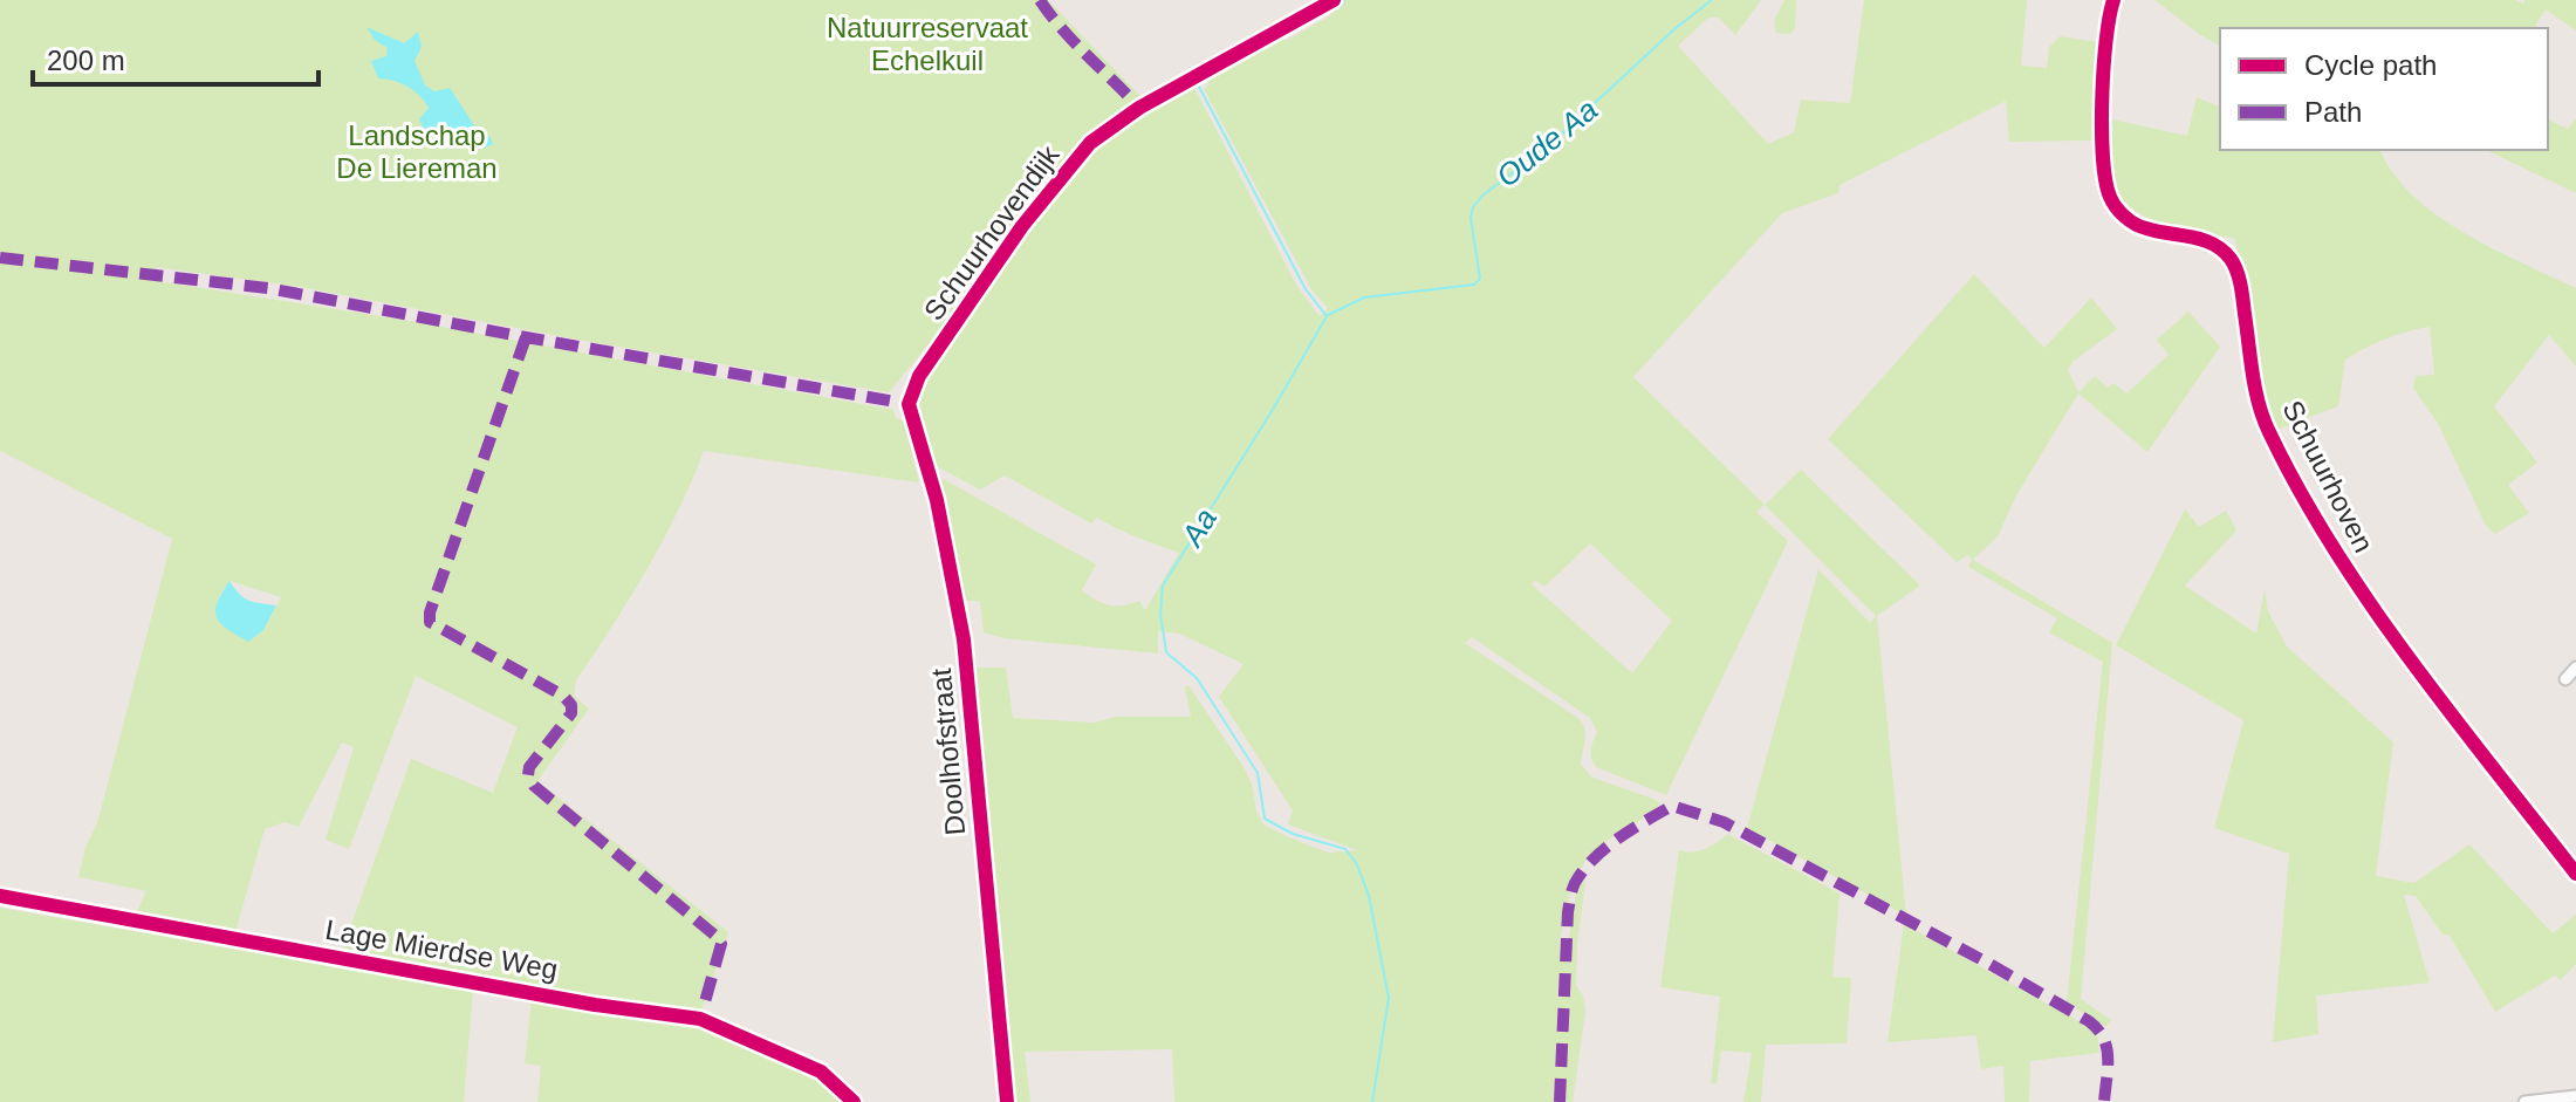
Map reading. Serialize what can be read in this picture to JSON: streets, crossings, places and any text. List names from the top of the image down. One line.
{"streets":{"street":["Schuurhovendijk","Schuurhoven","Doolhofstraat","Lage Mierdse Weg"]},"crossings":[["Schuurhovendijk","Doolhofstraat"]],"water":["Oude Aa","Aa"],"parks":["Natuurreservaat Echelkuil","Landschap De Liereman"],"legend":["Cycle path","Path"],"scale_bar":"200 m"}
